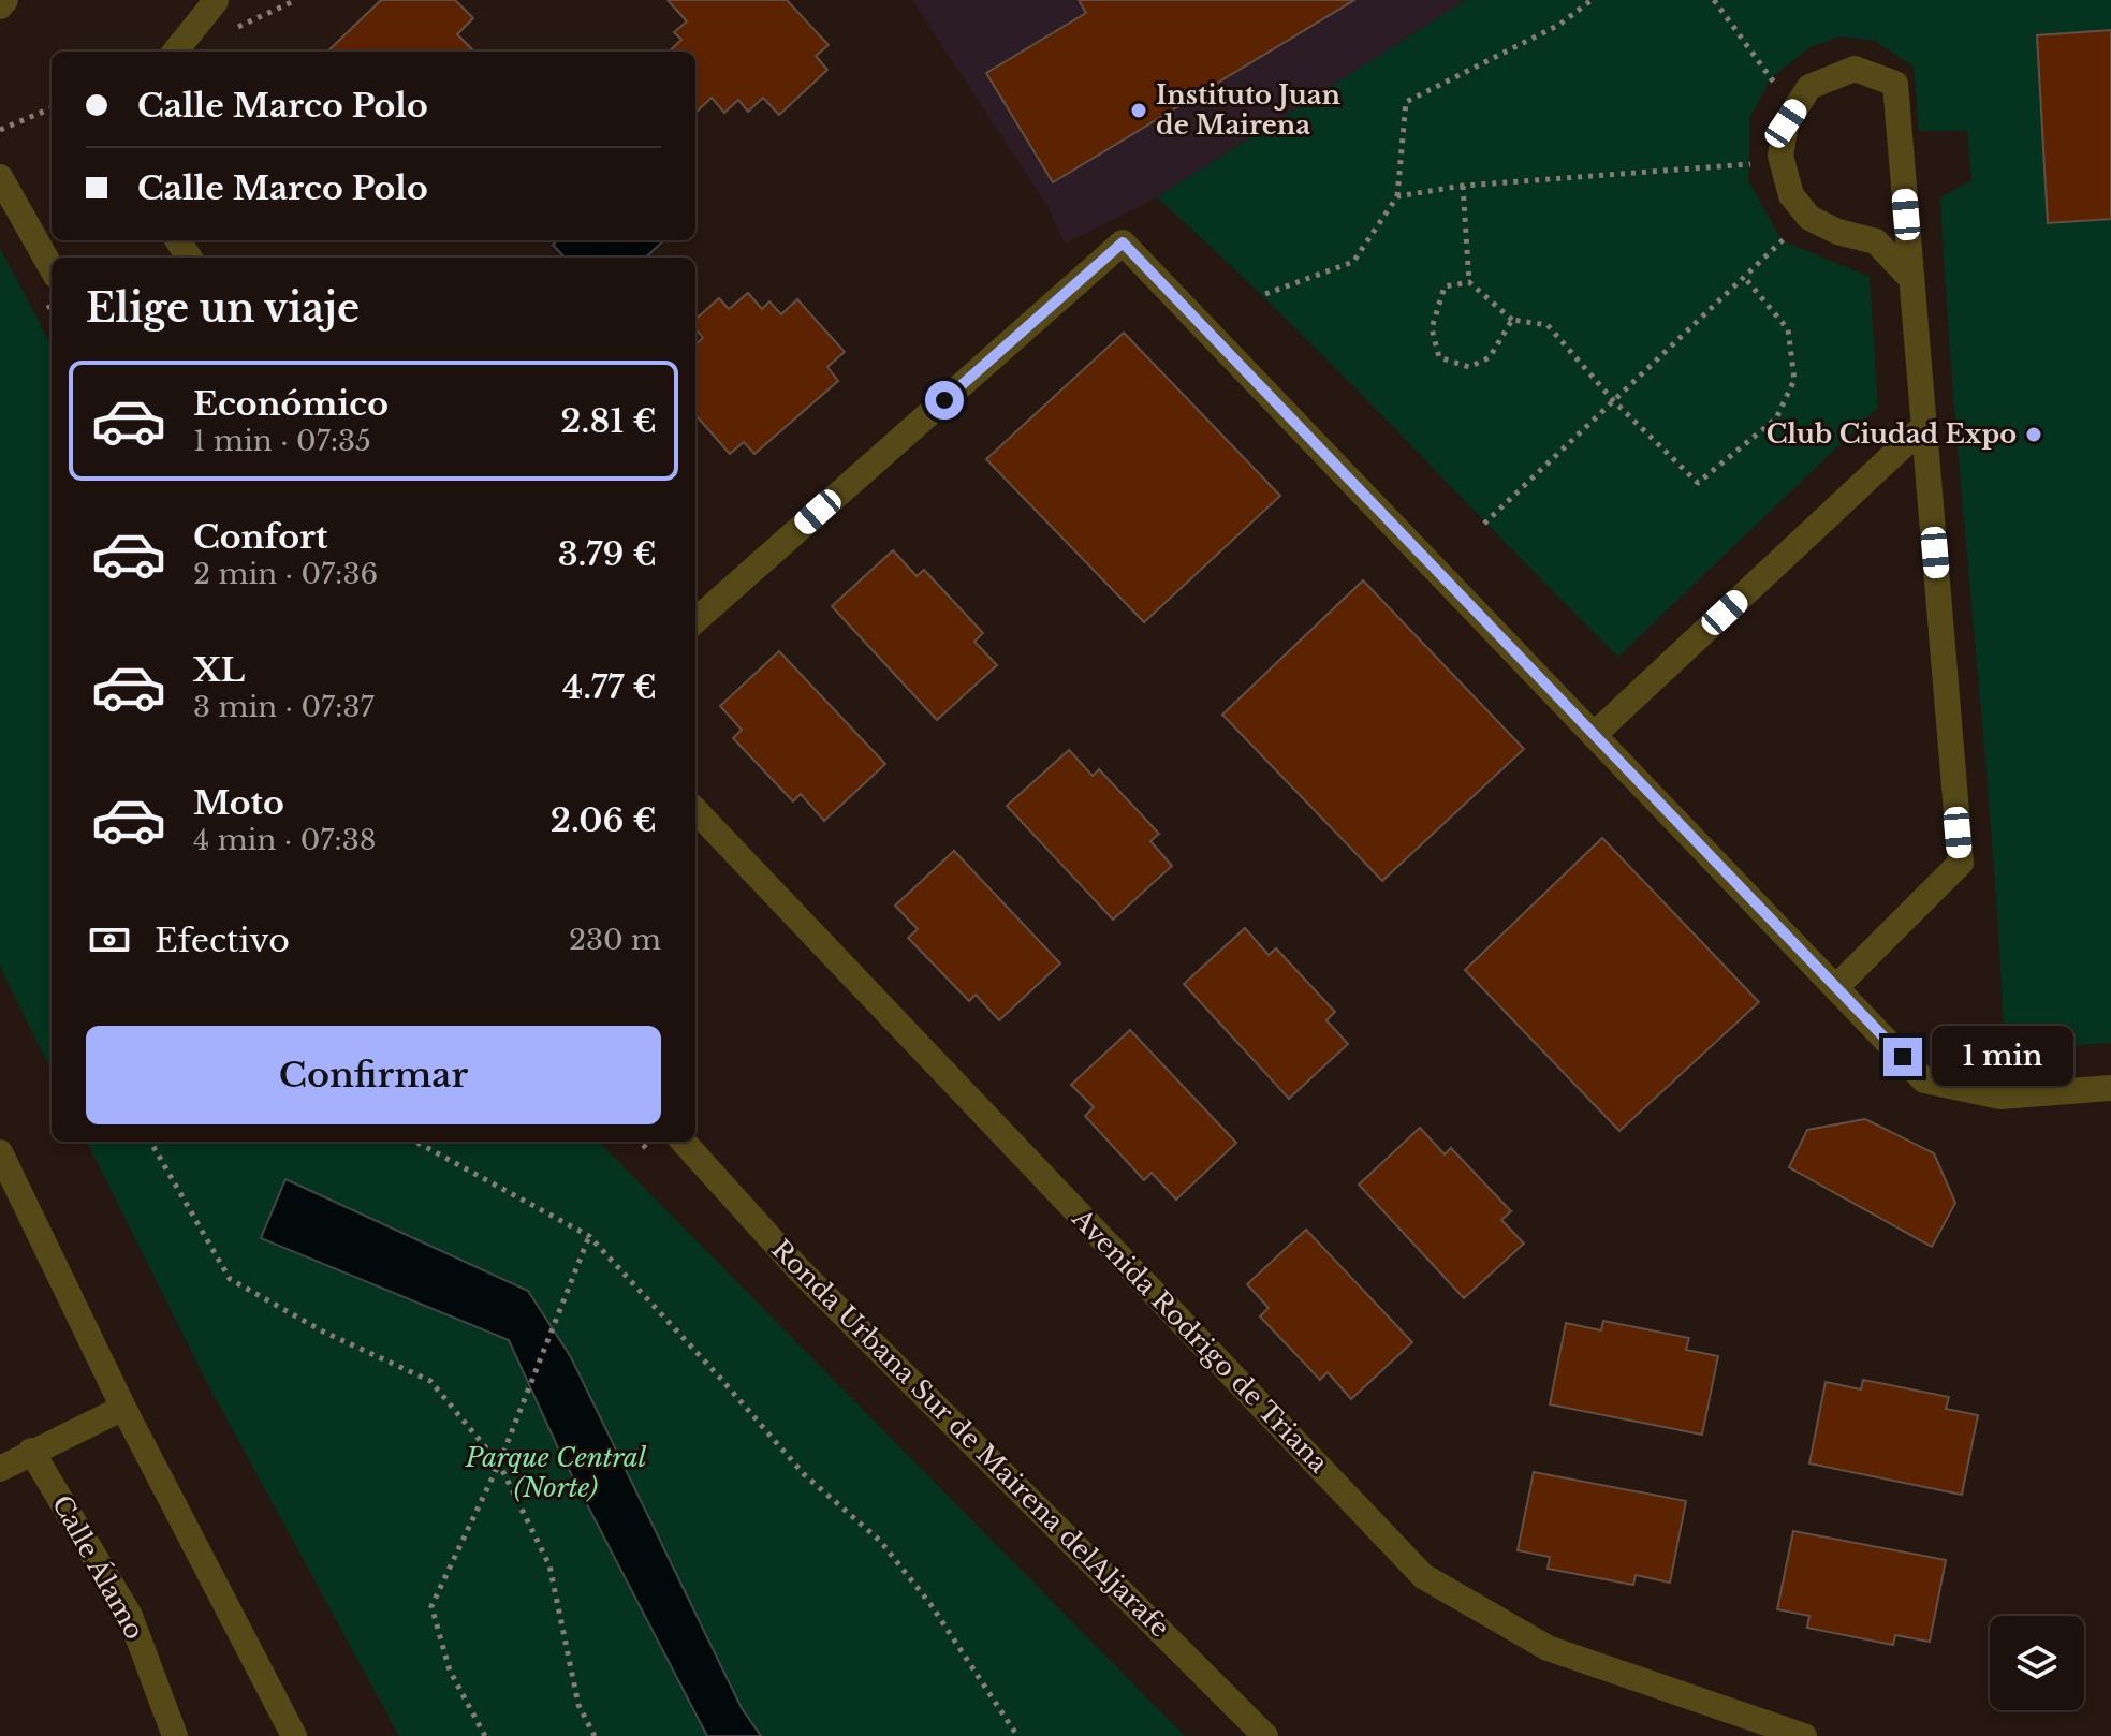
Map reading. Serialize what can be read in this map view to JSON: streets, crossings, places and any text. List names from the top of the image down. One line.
{"streets":{"street":["Avenida Rodrigo de Triana","Ronda Urbana Sur de Mairena delAljarafe","Calle Álamo"]},"parks":["Parque Central (Norte)"],"places":["Instituto Juan de Mairena","Club Ciudad Expo"],"page":{"banner":["Calle Marco Polo","Calle Marco Polo"],"heading":"Elige un viaje","list":[{"name":"Económico","note":"1 min · 07:35","value":"2.81 €"},{"name":"Confort","note":"2 min · 07:36","value":"3.79 €"},{"name":"XL","note":"3 min · 07:37","value":"4.77 €"},{"name":"Moto","note":"4 min · 07:38","value":"2.06 €"}],"pay":["Efectivo","230 m"],"buttons":"Confirmar","bubble":"1 min"}}
